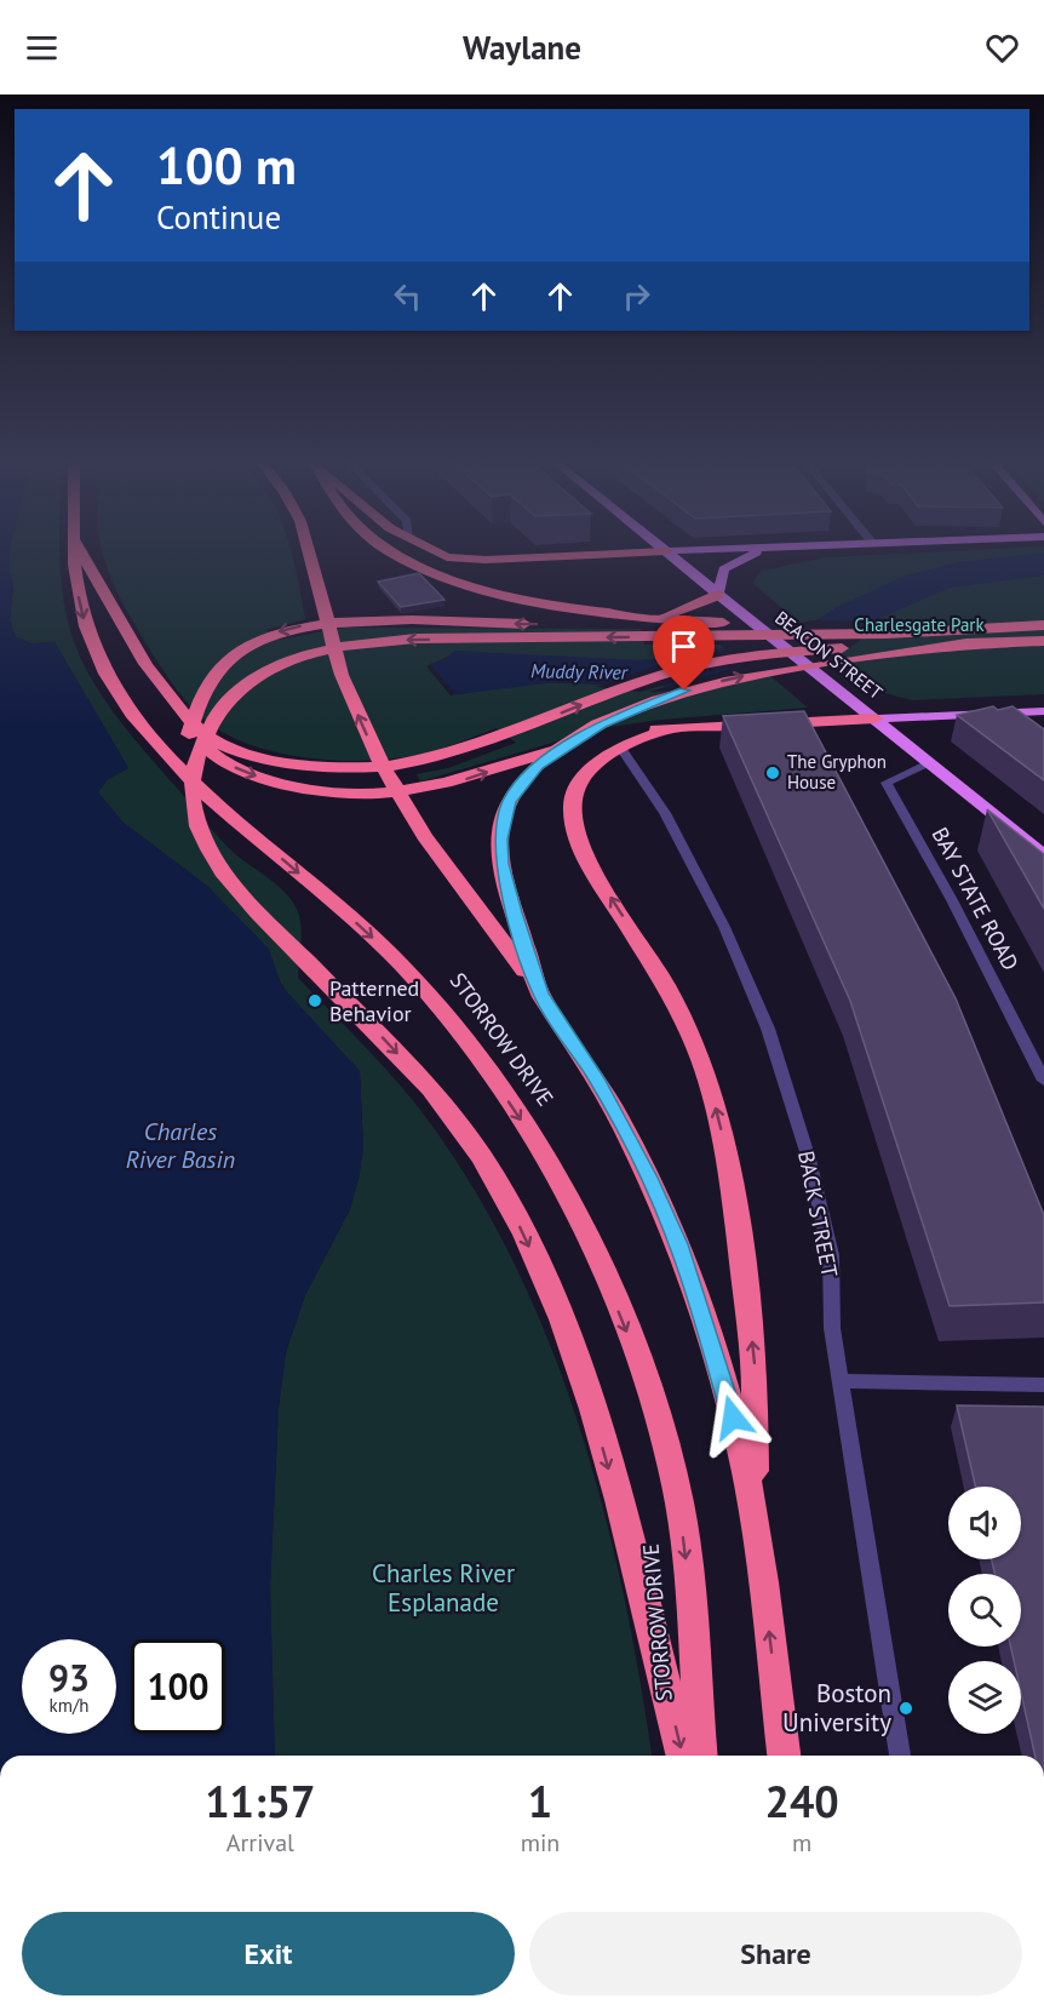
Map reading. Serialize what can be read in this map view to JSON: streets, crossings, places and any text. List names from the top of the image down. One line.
{"streets":{"highway":["STORROW DRIVE"],"main road":["BEACON STREET"],"street":["BAY STATE ROAD","BACK STREET"]},"crossings":[["BEACON STREET","BAY STATE ROAD"]],"water":["Muddy River","Charles River Basin"],"parks":["Charlesgate Park","Charles River Esplanade"],"places":["The Gryphon House","Patterned Behavior","Boston University"],"page":{"header":"Waylane","turn":["100 m","Continue"],"speed":"93 km/h","limit":"100","eta":["11:57","Arrival","1","min","240","m"],"buttons":["Exit","Share"]}}
